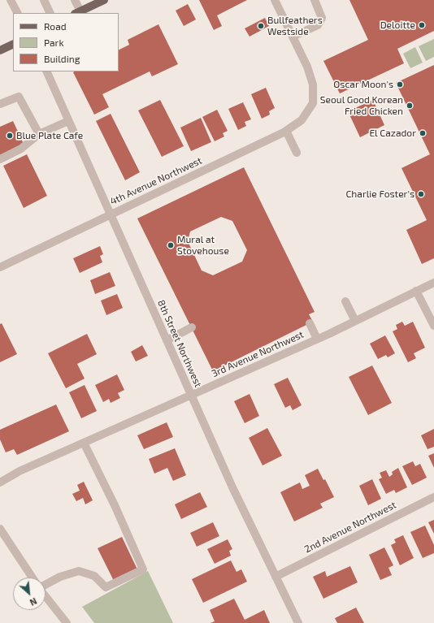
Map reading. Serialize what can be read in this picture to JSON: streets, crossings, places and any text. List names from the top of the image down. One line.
{"streets":{"street":["4th Avenue Northwest","8th Street Northwest","3rd Avenue Northwest","2nd Avenue Northwest"]},"crossings":[["4th Avenue Northwest","8th Street Northwest"],["8th Street Northwest","3rd Avenue Northwest"],["8th Street Northwest","2nd Avenue Northwest"]],"places":["Deloitte","Bullfeathers Westside","Oscar Moon's","Seoul Good Korean Fried Chicken","El Cazador","Blue Plate Cafe","Charlie Foster's","Mural at Stovehouse"],"legend":["Road","Park","Building"],"north":"bottom right"}
